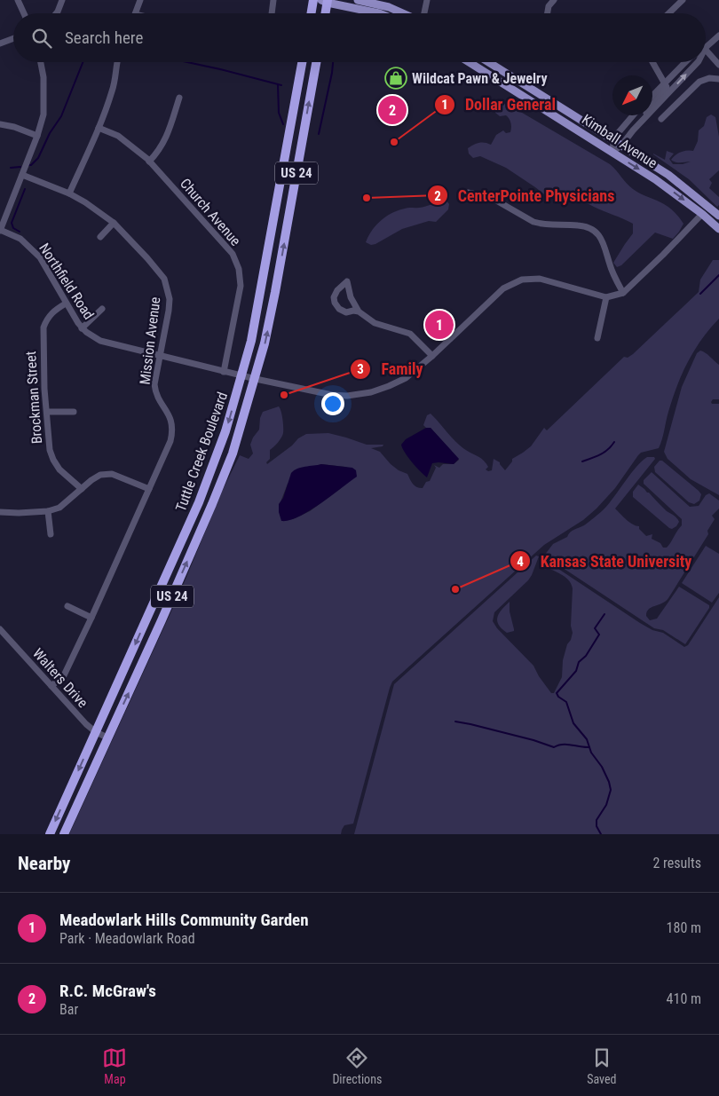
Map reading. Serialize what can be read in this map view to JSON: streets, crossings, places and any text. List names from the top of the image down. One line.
{"streets":{"highway":["US 24","Tuttle Creek Boulevard"],"main road":["Kimball Avenue"],"street":["Church Avenue","Northfield Road","Mission Avenue","Brockman Street","Walters Drive"]},"crossings":[["Church Avenue","Northfield Road"],["Northfield Road","Mission Avenue"],["Northfield Road","Brockman Street"],["Northfield Road","Tuttle Creek Boulevard"],["Mission Avenue","Walters Drive"],["Tuttle Creek Boulevard","Walters Drive"]],"places":{"shop":["Wildcat Pawn & Jewelry"],"other":["Dollar General","CenterPointe Physicians","Family","Kansas State University"]},"north":"bottom left","page":{"search":"Search here","pins":["2","1"],"heading":["Nearby","2 results"],"list":[{"mark":"1","name":"Meadowlark Hills Community Garden","note":"Park · Meadowlark Road","value":"180 m"},{"mark":"2","name":"R.C. McGraw's","note":"Bar","value":"410 m"}],"nav":["Map","Directions","Saved"]}}
